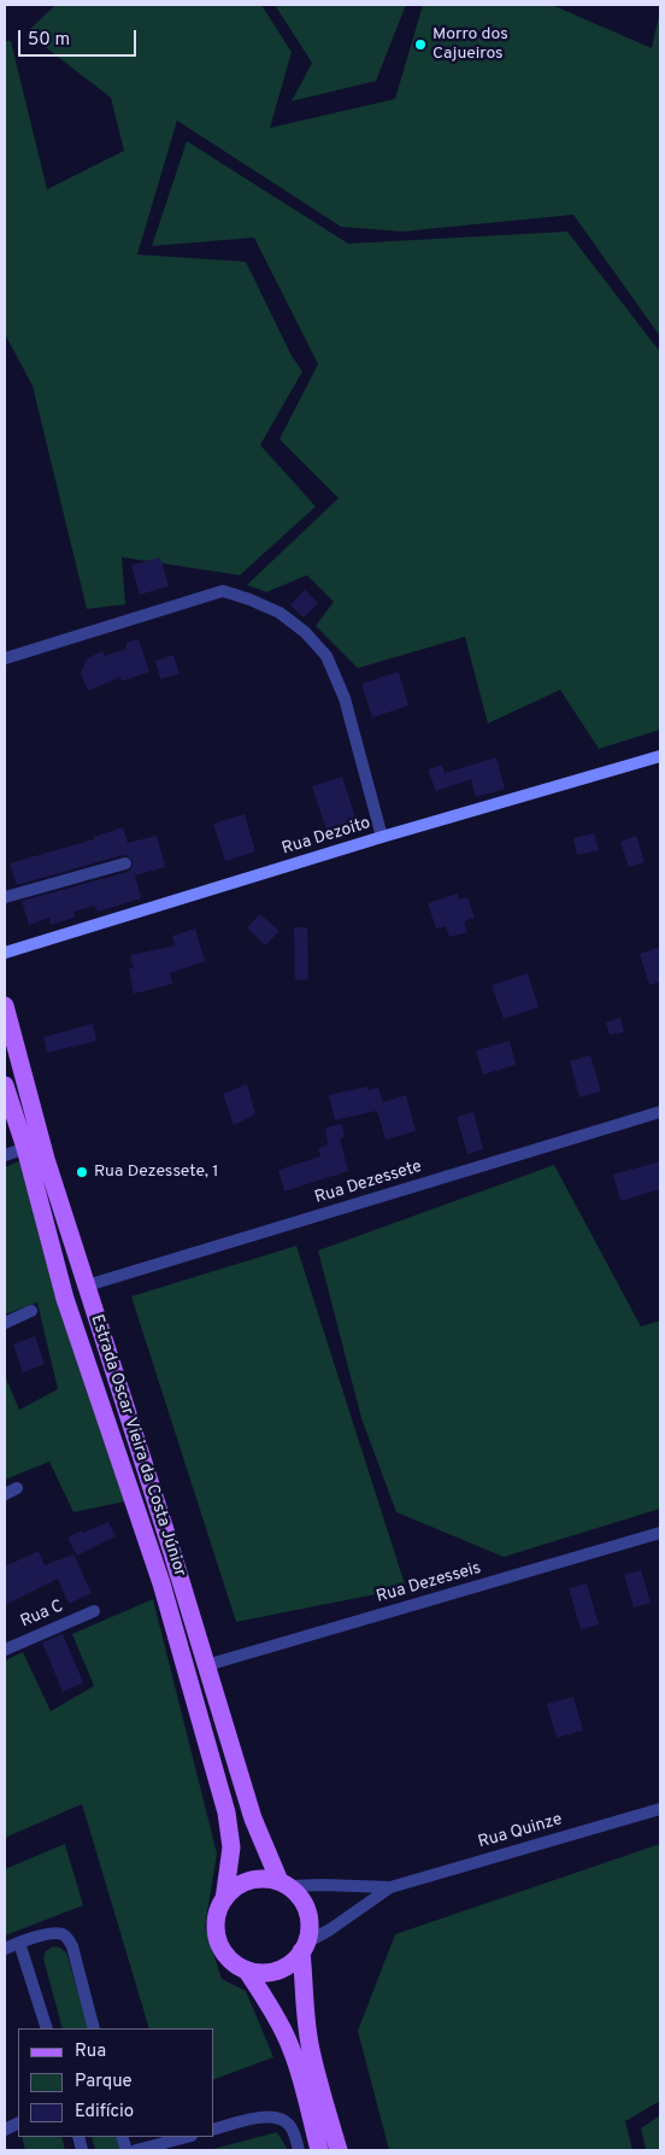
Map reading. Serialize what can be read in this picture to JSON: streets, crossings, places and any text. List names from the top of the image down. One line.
{"streets":{"main road":["Rua Dezoito","Estrada Oscar Vieira da Costa Júnior"],"street":["Rua Dezessete","Rua Dezesseis","Rua C","Rua Quinze"]},"crossings":[["Rua Dezessete","Estrada Oscar Vieira da Costa Júnior"],["Estrada Oscar Vieira da Costa Júnior","Rua Dezesseis"],["Estrada Oscar Vieira da Costa Júnior","Rua Quinze"]],"places":["Morro dos Cajueiros","Rua Dezessete, 1"],"legend":["Rua","Parque","Edifício"],"scale_bar":"50 m"}
